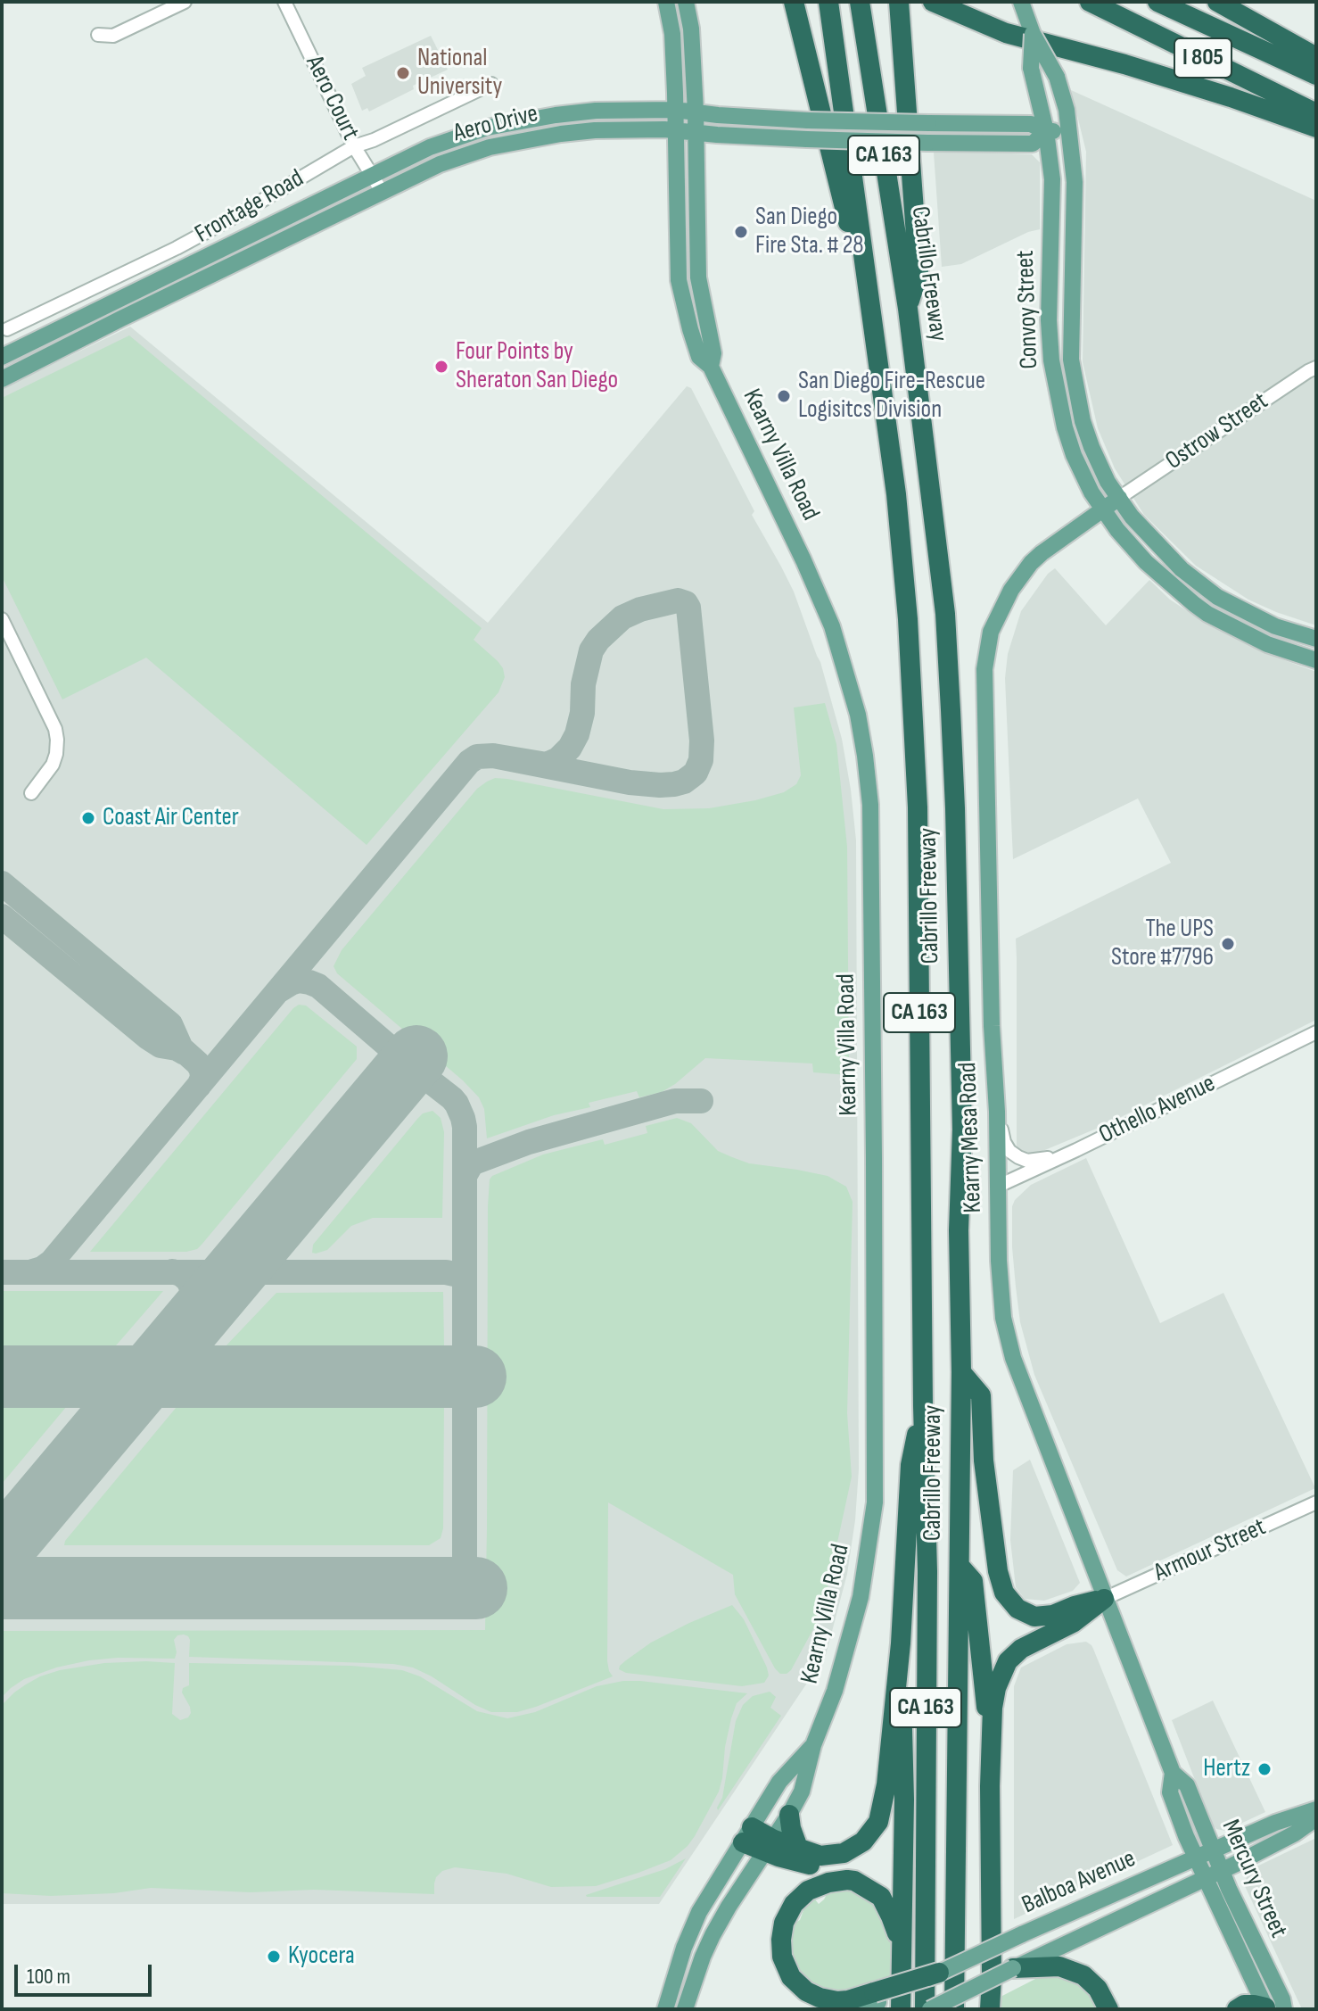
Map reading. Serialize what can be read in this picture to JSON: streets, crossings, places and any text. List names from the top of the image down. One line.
{"streets":{"highway":["I 805","CA 163","Cabrillo Freeway"],"main road":["Aero Drive","Convoy Street","Kearny Villa Road","Kearny Mesa Road","Mercury Street","Balboa Avenue"],"street":["Aero Court","Frontage Road","Ostrow Street","Othello Avenue","Armour Street"]},"crossings":[["Aero Court","Aero Drive"],["Aero Court","Frontage Road"],["Aero Drive","Convoy Street"],["Aero Drive","Kearny Villa Road"],["Cabrillo Freeway","Balboa Avenue"],["Convoy Street","Ostrow Street"],["Convoy Street","Kearny Mesa Road"],["Ostrow Street","Kearny Mesa Road"],["Othello Avenue","Kearny Mesa Road"],["Kearny Mesa Road","Armour Street"],["Kearny Mesa Road","Mercury Street"],["Armour Street","Mercury Street"],["Mercury Street","Balboa Avenue"]],"places":["National University","San Diego Fire Sta. # 28","Four Points by Sheraton San Diego","San Diego Fire-Rescue Logisitcs Division","Coast Air Center","The UPS Store #7796","Hertz","Kyocera"],"scale_bar":"100 m"}
